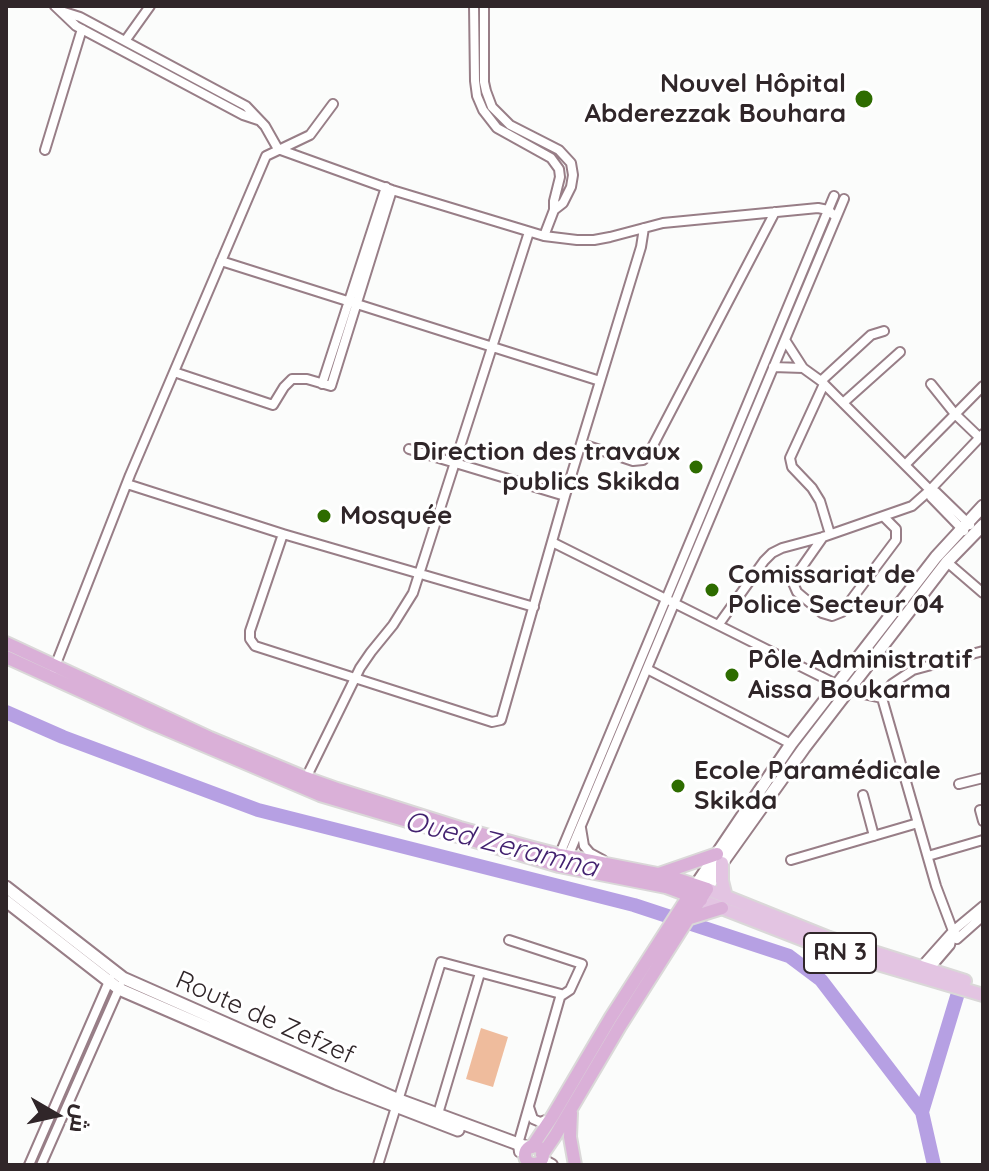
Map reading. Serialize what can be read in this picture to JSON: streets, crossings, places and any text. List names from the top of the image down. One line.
{"streets":{"highway":["RN 3"],"main road":["Route de Zefzef"]},"water":["Oued Zeramna"],"places":["Nouvel Hôpital Abderezzak Bouhara","Direction des travaux publics Skikda","Mosquée","Comissariat de Police Secteur 04","Pôle Administratif Aissa Boukarma","Ecole Paramédicale Skikda"],"north":"right"}
